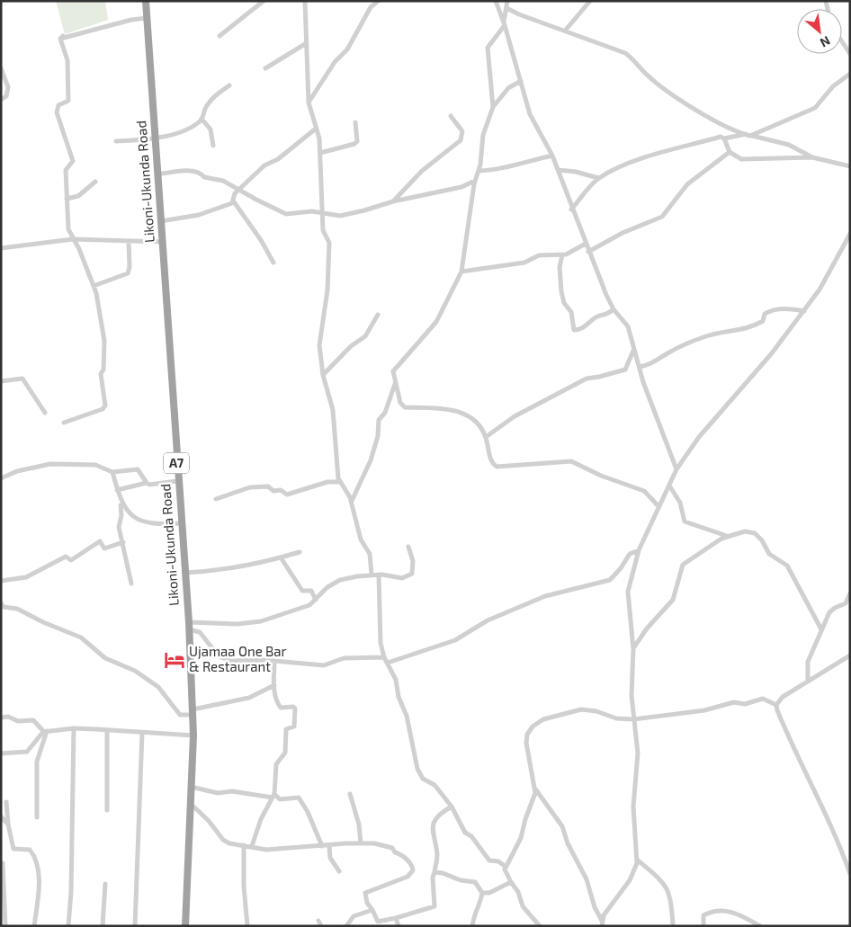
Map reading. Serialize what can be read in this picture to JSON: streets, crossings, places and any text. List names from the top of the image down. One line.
{"streets":{"highway":["Likoni-Ukunda Road","A7"]},"places":{"hotel":["Ujamaa One Bar & Restaurant"]},"north":"bottom right"}
